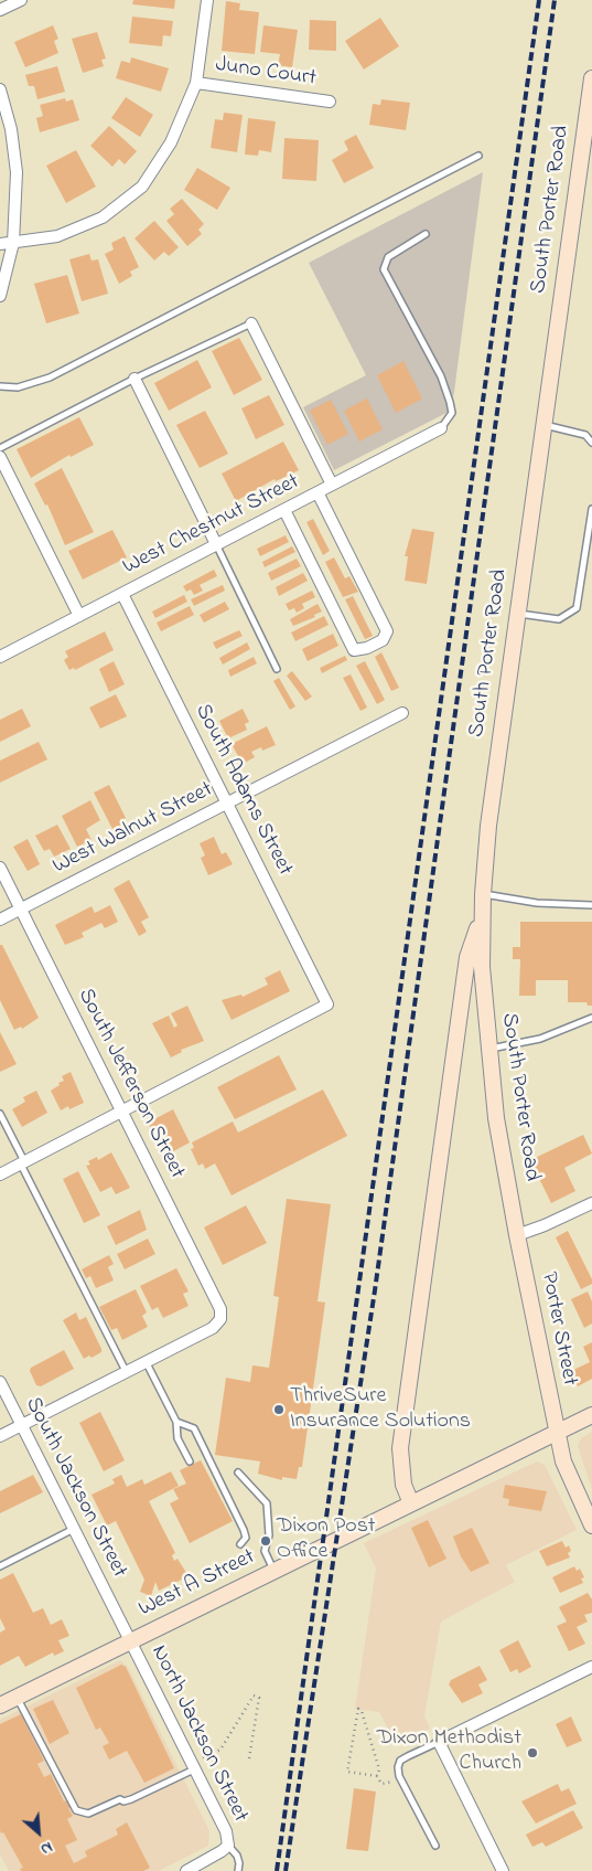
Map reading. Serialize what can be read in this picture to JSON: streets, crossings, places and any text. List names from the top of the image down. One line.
{"streets":{"street":["Juno Court","South Porter Road","West Chestnut Street","South Adams Street","West Walnut Street","South Jefferson Street","Porter Street","South Jackson Street","West A Street","North Jackson Street"]},"crossings":[["South Porter Road","Porter Street"],["West Chestnut Street","South Adams Street"],["South Adams Street","West Walnut Street"],["South Adams Street","South Jefferson Street"],["West Walnut Street","South Jefferson Street"],["Porter Street","West A Street"],["South Jackson Street","West A Street"],["South Jackson Street","North Jackson Street"],["West A Street","North Jackson Street"]],"places":["ThriveSure Insurance Solutions","Dixon Post Office","Dixon Methodist Church"],"north":"bottom right"}
